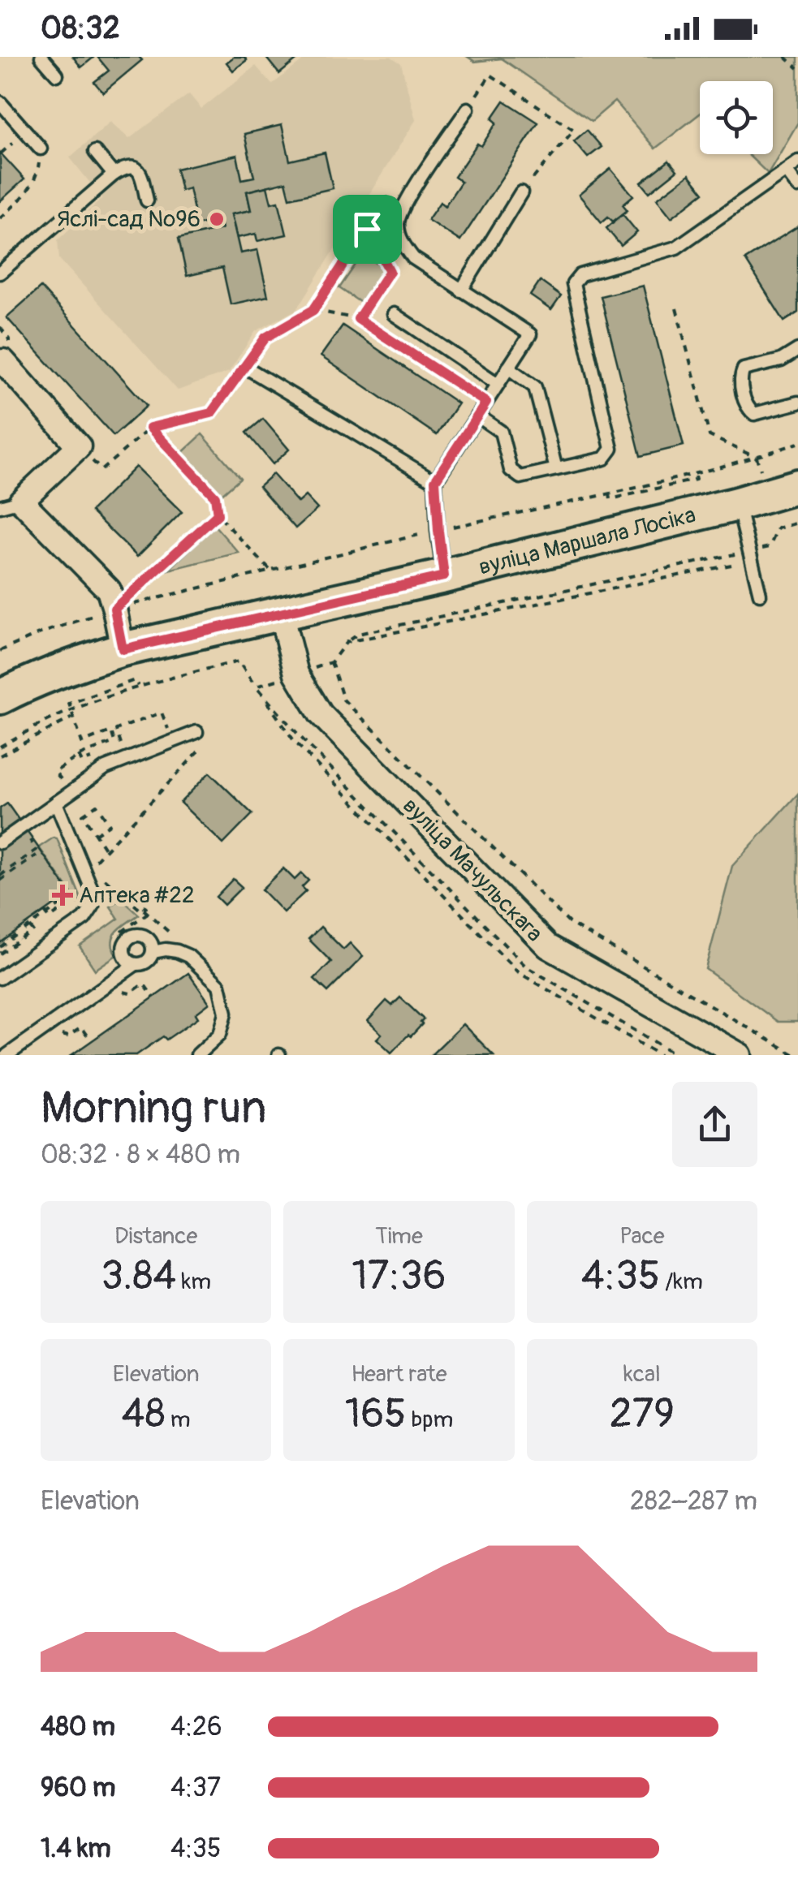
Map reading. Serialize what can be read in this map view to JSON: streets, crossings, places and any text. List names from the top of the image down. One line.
{"streets":{"main road":["вуліца Маршала Лосіка"],"street":["вуліца Мачульскага"]},"crossings":[["вуліца Маршала Лосіка","вуліца Мачульскага"]],"places":{"other":["Яслі-сад №96"],"health":["Аптека #22"]},"page":{"status":"08:32","heading":["Morning run","08:32 · 8 × 480 m"],"stats":[["Distance","3.84 km"],["Time","17:36"],["Pace","4:35 /km"],["Elevation","48 m"],["Heart rate","165 bpm"],["kcal","279"]],"chart":["Elevation","282–287 m"],"list":[{"name":"480 m","note":"4:26"},{"name":"960 m","note":"4:37"},{"name":"1.4 km","note":"4:35"}]}}
